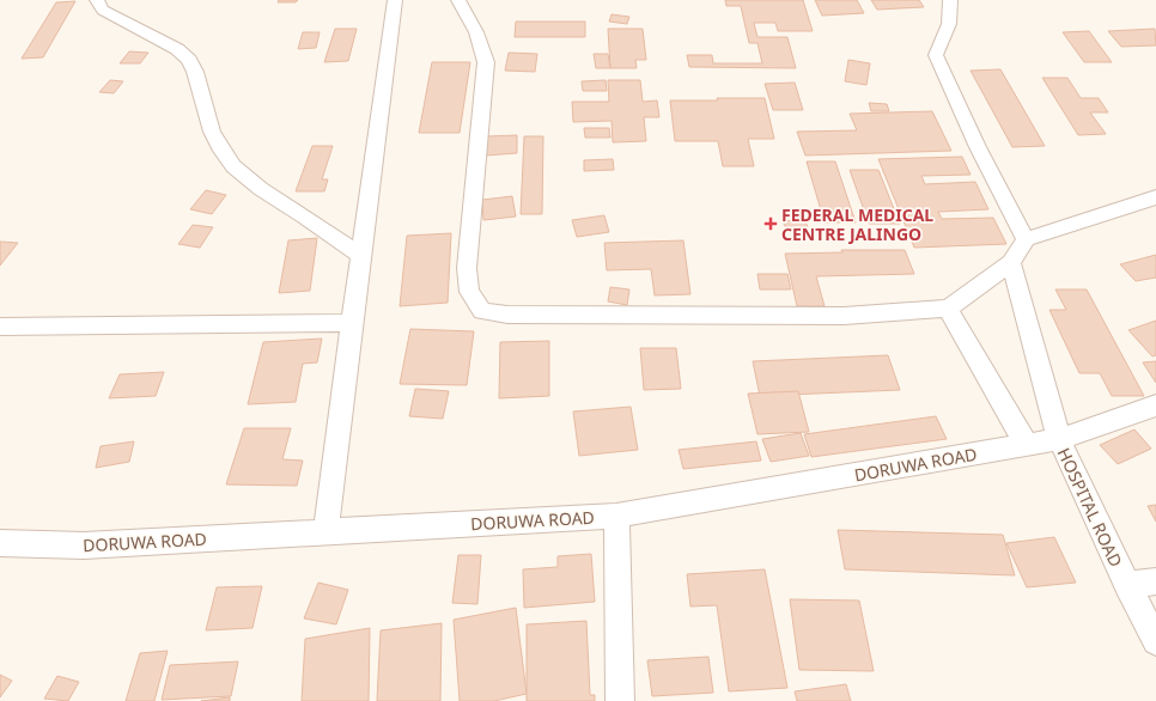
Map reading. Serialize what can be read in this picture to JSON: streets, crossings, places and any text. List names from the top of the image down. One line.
{"streets":{"street":["DORUWA ROAD","HOSPITAL ROAD"]},"crossings":[["DORUWA ROAD","HOSPITAL ROAD"]],"places":{"health":["FEDERAL MEDICAL CENTRE JALINGO"]}}
